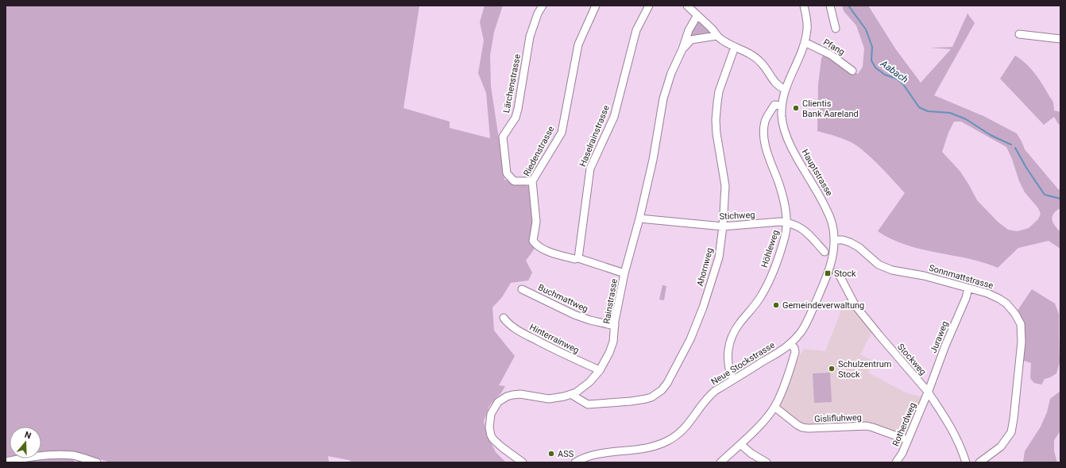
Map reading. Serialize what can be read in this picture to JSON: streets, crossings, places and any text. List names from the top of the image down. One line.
{"streets":{"street":["Pfang","Lärchenstrasse","Haselrainstrasse","Riedenstrasse","Hauptstrasse","Stichweg","Höhleweg","Ahornweg","Sonnmattstrasse","Buchmattweg","Rainstrasse","Juraweg","Hinterrainweg","Stockweg","Neue Stockstrasse","Gislifluhweg","Rotherdweg"]},"crossings":[["Pfang","Hauptstrasse"],["Lärchenstrasse","Riedenstrasse"],["Haselrainstrasse","Riedenstrasse"],["Hauptstrasse","Höhleweg"],["Hauptstrasse","Sonnmattstrasse"],["Hauptstrasse","Neue Stockstrasse"],["Stichweg","Höhleweg"],["Stichweg","Ahornweg"],["Stichweg","Rainstrasse"],["Höhleweg","Neue Stockstrasse"],["Ahornweg","Rainstrasse"],["Sonnmattstrasse","Juraweg"],["Buchmattweg","Rainstrasse"],["Rainstrasse","Hinterrainweg"],["Juraweg","Stockweg"],["Juraweg","Rotherdweg"],["Stockweg","Rotherdweg"],["Gislifluhweg","Rotherdweg"]],"water":["Aabach"],"places":{"other":["Clientis Bank Aareland","Gemeindeverwaltung","Schulzentrum Stock","ASS"],"transit":["Stock"]},"north":"top"}
